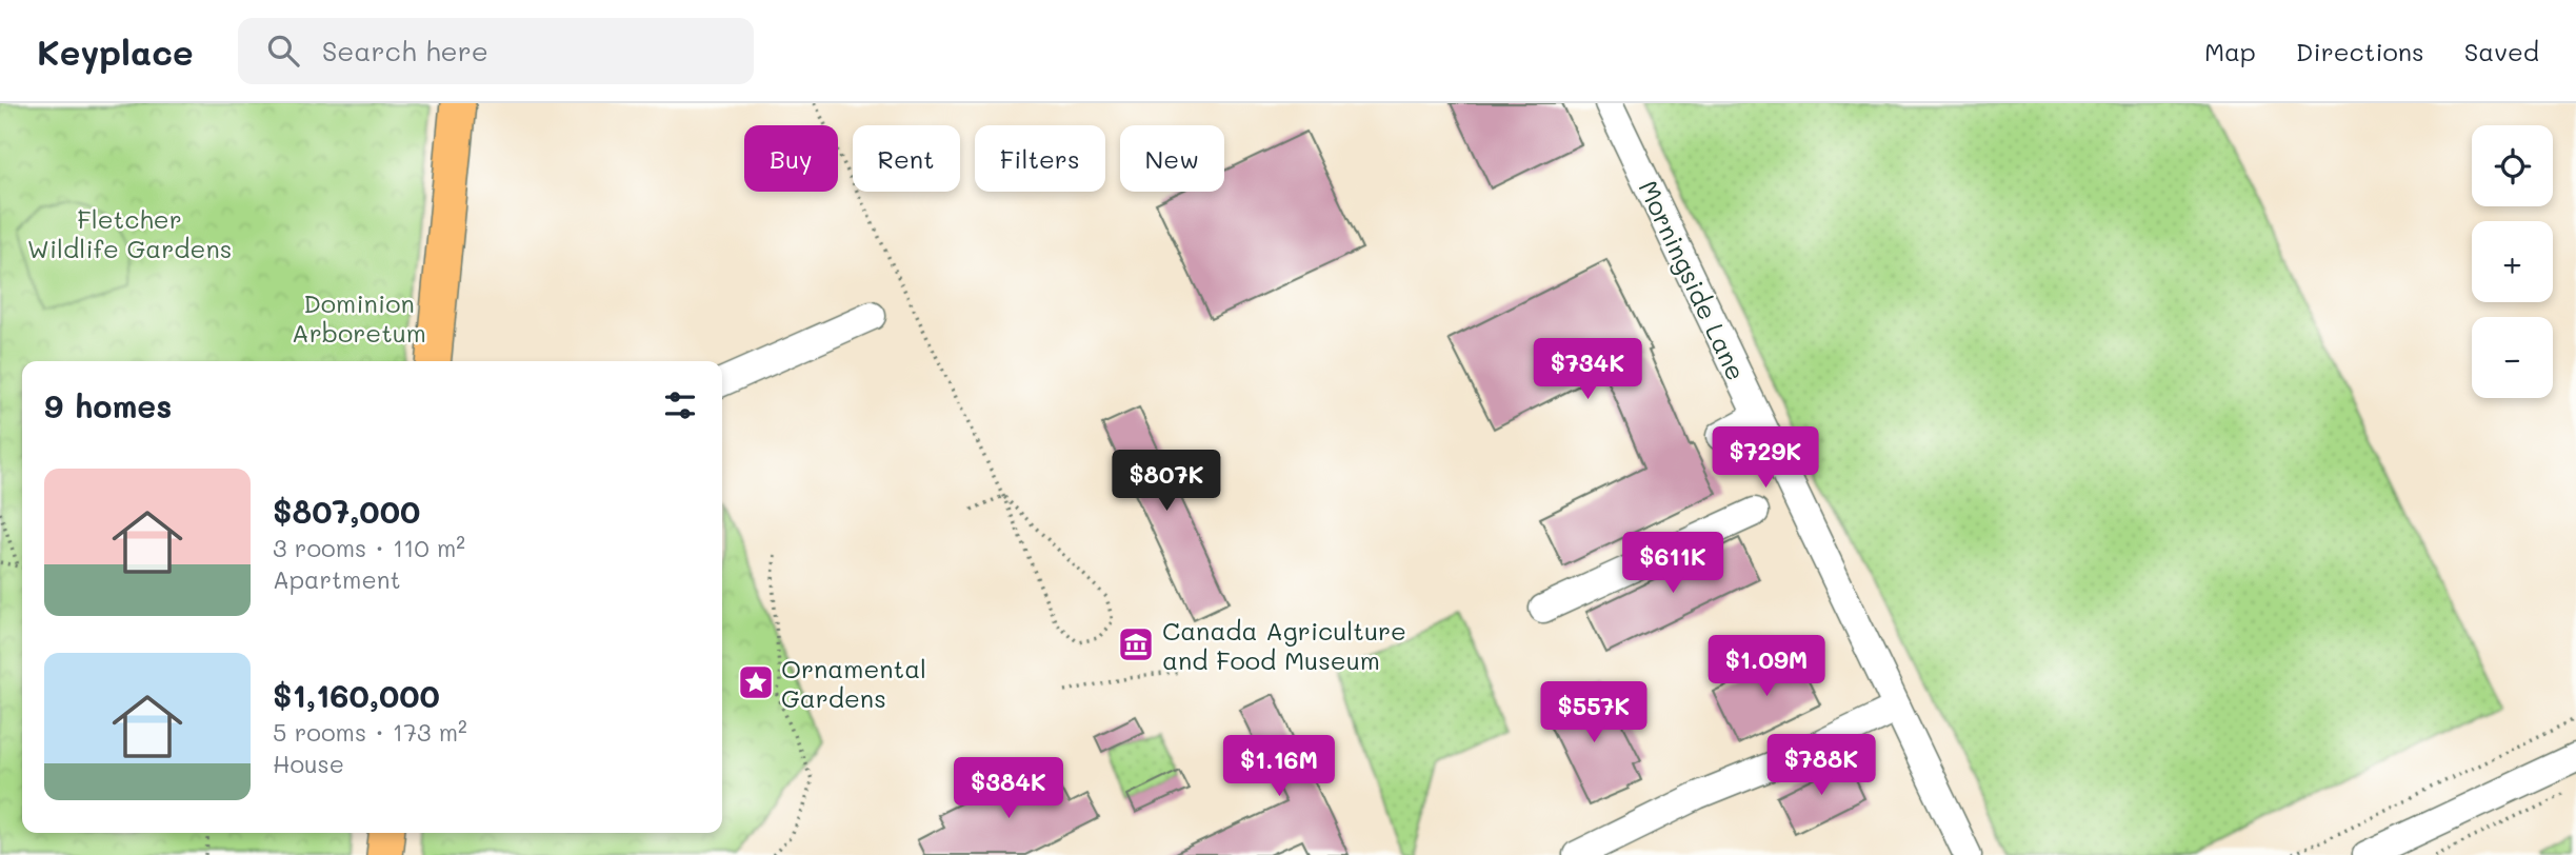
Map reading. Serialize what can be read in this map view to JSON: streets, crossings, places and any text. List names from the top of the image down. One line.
{"streets":{"street":["Morningside Lane"]},"parks":["Fletcher Wildlife Gardens","Dominion Arboretum"],"places":{"museum":["Canada Agriculture and Food Museum"],"place":["Ornamental Gardens"]},"page":{"header":"Keyplace","search":"Search here","nav":["Map","Directions","Saved"],"map_buttons":["+","−"],"chip":["Buy","Rent","Filters","New"],"price":["$734K","$729K","$807K","$611K","$1.09M","$557K","$788K","$1.16M","$384K"],"heading":"9 homes","list":[{"name":"$807,000","note":"3 rooms · 110 m² · Apartment"},{"name":"$1,160,000","note":"5 rooms · 173 m² · House"}]}}
